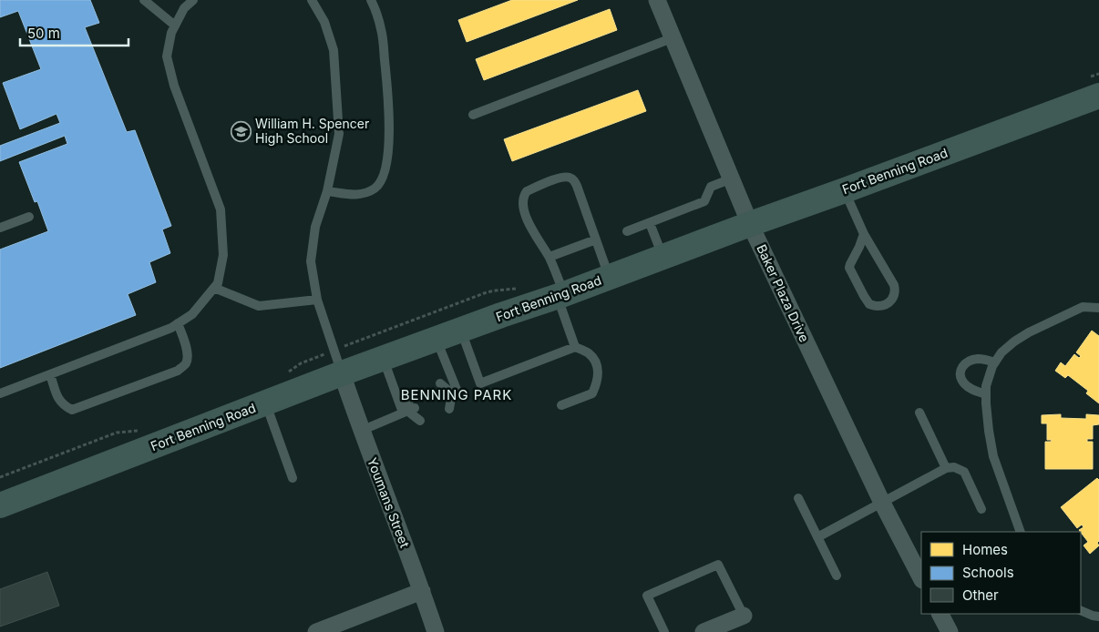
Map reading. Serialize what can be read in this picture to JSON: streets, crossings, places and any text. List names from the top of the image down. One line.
{"streets":{"street":["Fort Benning Road","Baker Plaza Drive","Youmans Street"]},"crossings":[["Fort Benning Road","Baker Plaza Drive"],["Fort Benning Road","Youmans Street"]],"districts":["BENNING PARK"],"places":{"school or university":["William H. Spencer High School"]},"legend":["Homes","Schools","Other"],"scale_bar":"50 m"}
